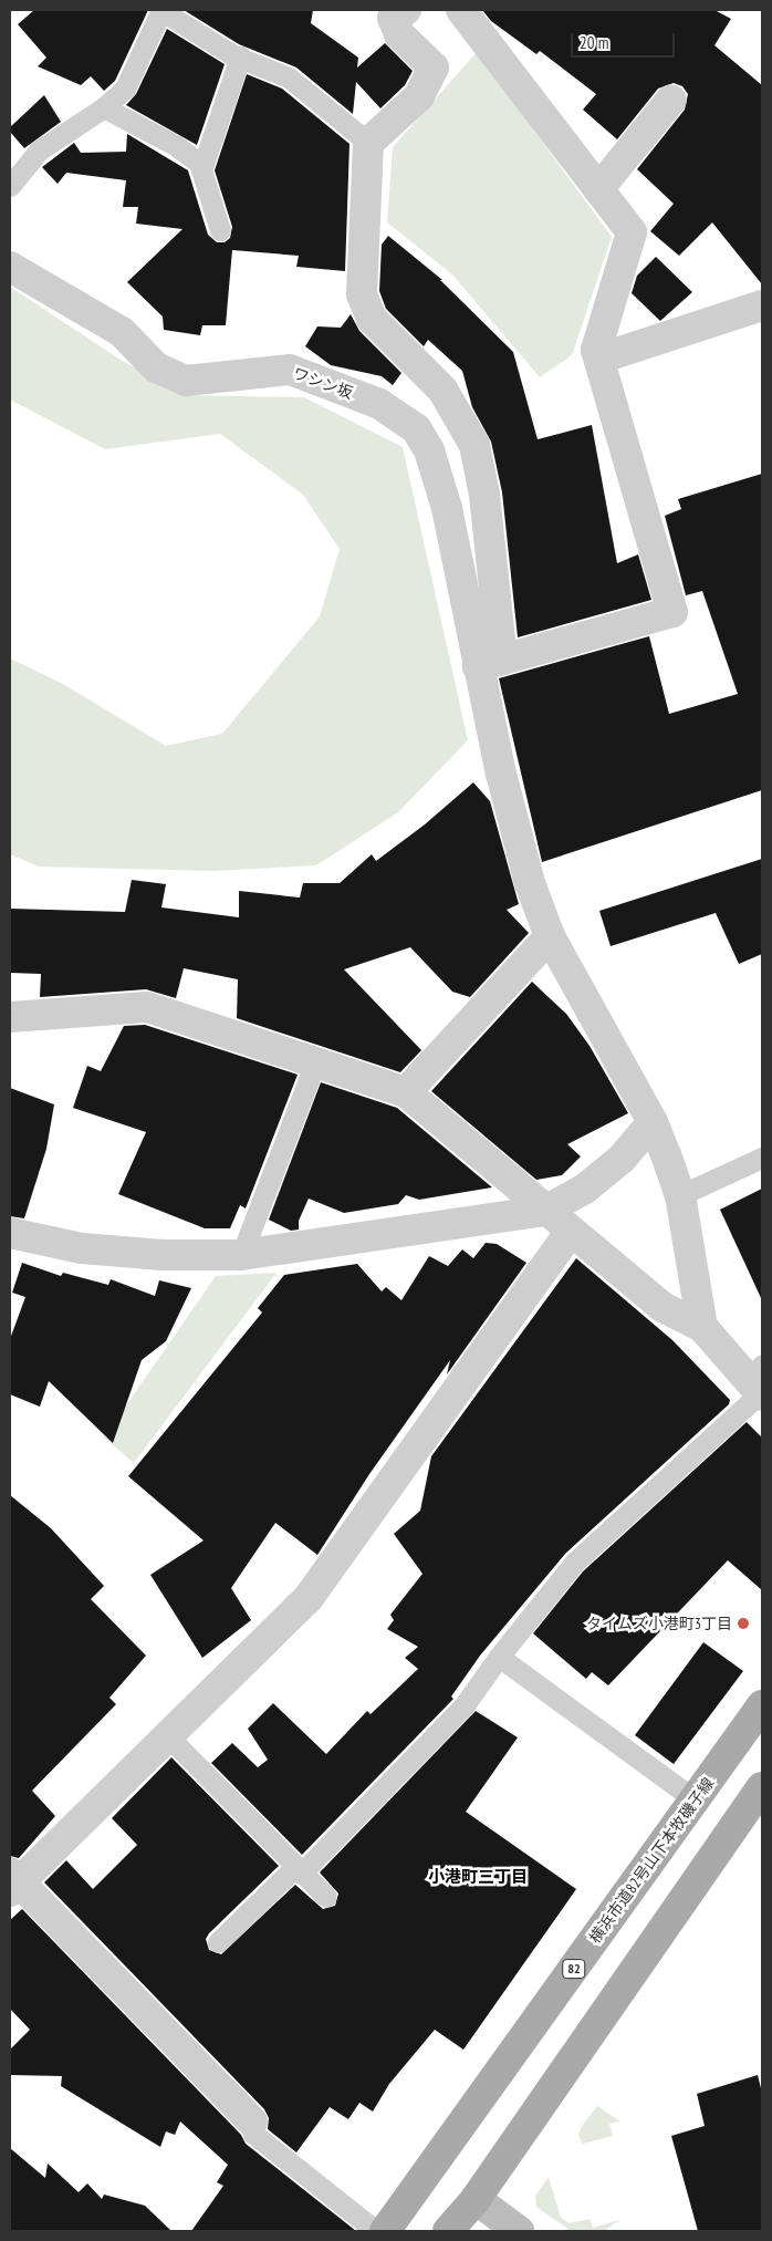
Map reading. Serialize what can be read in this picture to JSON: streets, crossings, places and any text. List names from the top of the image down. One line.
{"streets":{"main road":["横浜市道82号山下本牧磯子線","82"],"street":["ワシン坂"]},"districts":["小港町三丁目"],"places":["タイムズ小港町3丁目"],"scale_bar":"20 m"}
